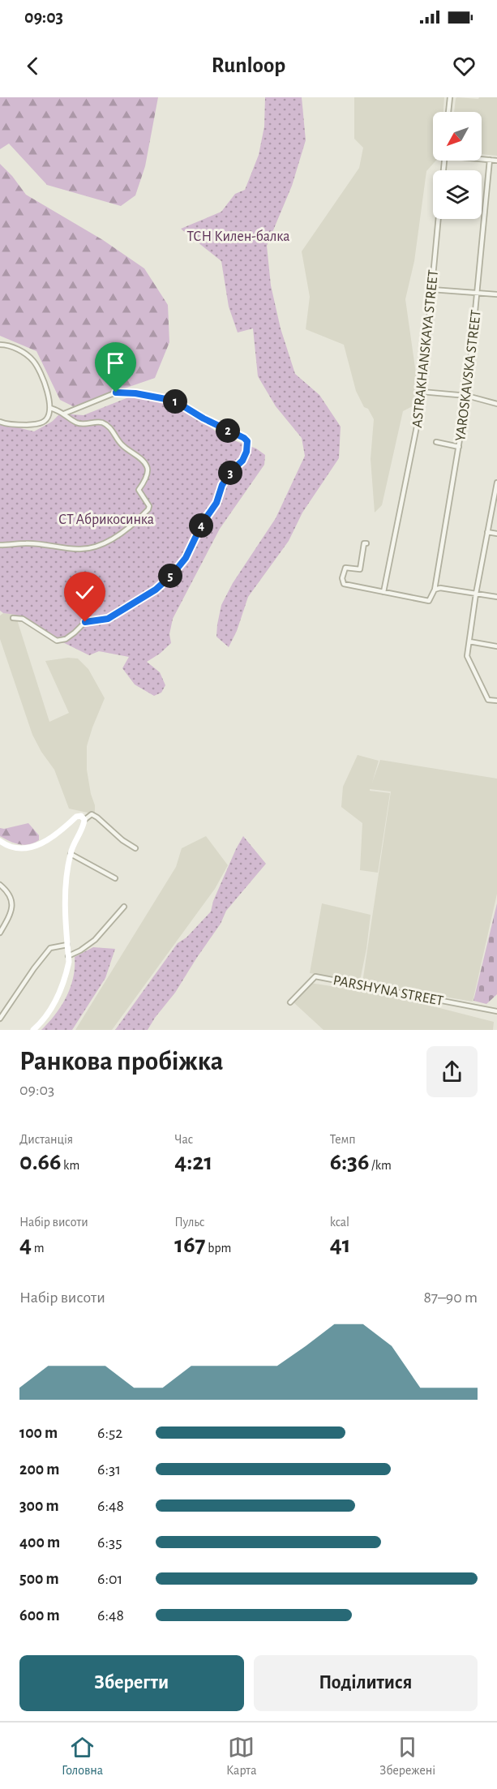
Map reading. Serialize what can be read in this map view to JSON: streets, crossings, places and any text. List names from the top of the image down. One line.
{"streets":{"street":["ASTRAKHANSKAYA STREET","YAROSKAVSKA STREET","PARSHYNA STREET"]},"parks":["ТСН Килен-балка","СТ Абрикосинка"],"north":"bottom left","page":{"status":"09:03","header":"Runloop","pins":["1","2","3","4","5"],"heading":["Ранкова пробіжка","09:03"],"stats":[["Дистанція","0.66 km"],["Час","4:21"],["Темп","6:36 /km"],["Набір висоти","4 m"],["Пульс","167 bpm"],["kcal","41"]],"chart":["Набір висоти","87–90 m"],"list":[{"name":"100 m","note":"6:52"},{"name":"200 m","note":"6:31"},{"name":"300 m","note":"6:48"},{"name":"400 m","note":"6:35"},{"name":"500 m","note":"6:01"},{"name":"600 m","note":"6:48"}],"buttons":["Зберегти","Поділитися"],"tabs":["Головна","Карта","Збережені"]}}
